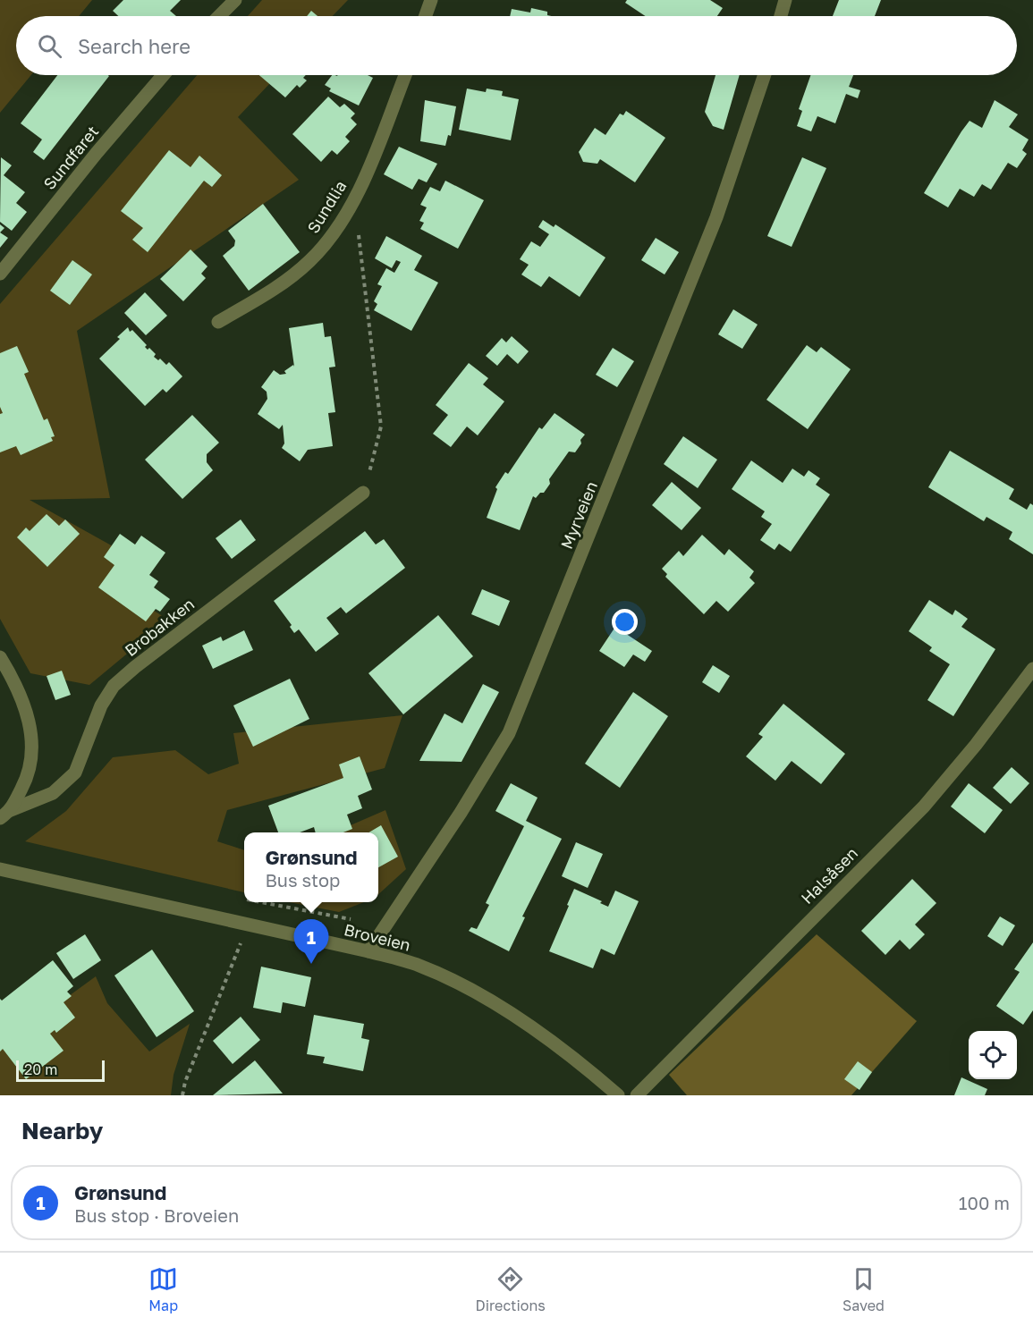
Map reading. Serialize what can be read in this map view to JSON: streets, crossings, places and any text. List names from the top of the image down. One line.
{"streets":{"street":["Sundfaret","Sundlia","Myrveien","Brobakken","Halsåsen","Broveien"]},"crossings":[["Myrveien","Broveien"]],"scale_bar":"20 m","page":{"search":"Search here","popup":["Grønsund","Bus stop"],"pins":"1","scale":"20 m","heading":"Nearby","list":[{"mark":"1","name":"Grønsund","note":"Bus stop · Broveien","value":"100 m"}],"nav":["Map","Directions","Saved"]}}
